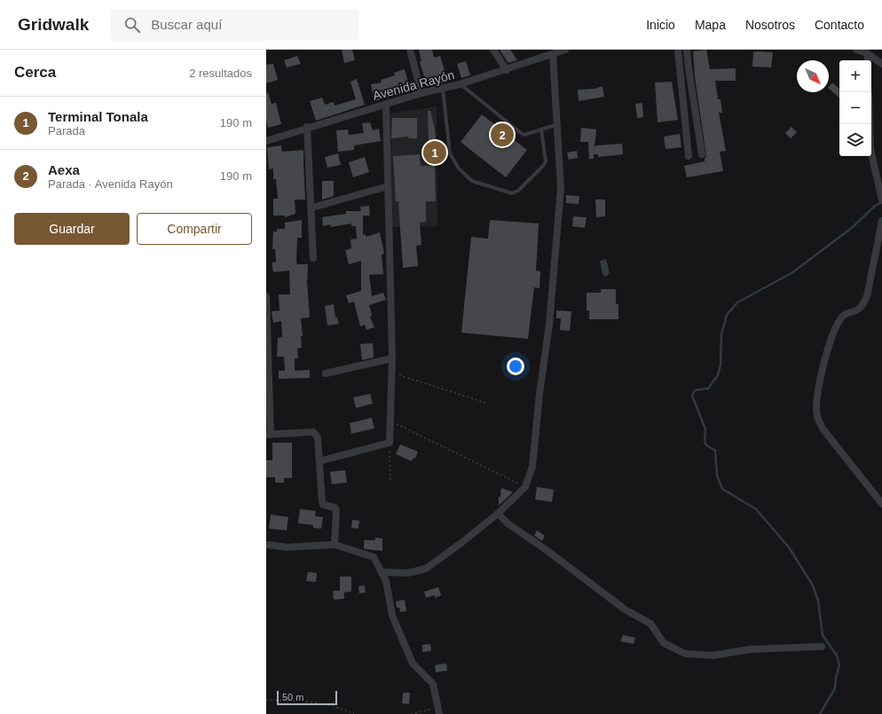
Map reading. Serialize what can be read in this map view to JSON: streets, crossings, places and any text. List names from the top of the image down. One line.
{"streets":{"street":["Avenida Rayón"]},"scale_bar":"50 m","north":"bottom right","page":{"header":"Gridwalk","search":"Buscar aquí","nav":["Inicio","Mapa","Nosotros","Contacto"],"heading":["Cerca","2 resultados"],"map_buttons":["+","−"],"list":[{"mark":"1","name":"Terminal Tonala","note":"Parada","value":"190 m"},{"mark":"2","name":"Aexa","note":"Parada · Avenida Rayón","value":"190 m"}],"pins":["2","1"],"buttons":["Guardar","Compartir"],"scale":"50 m"}}
